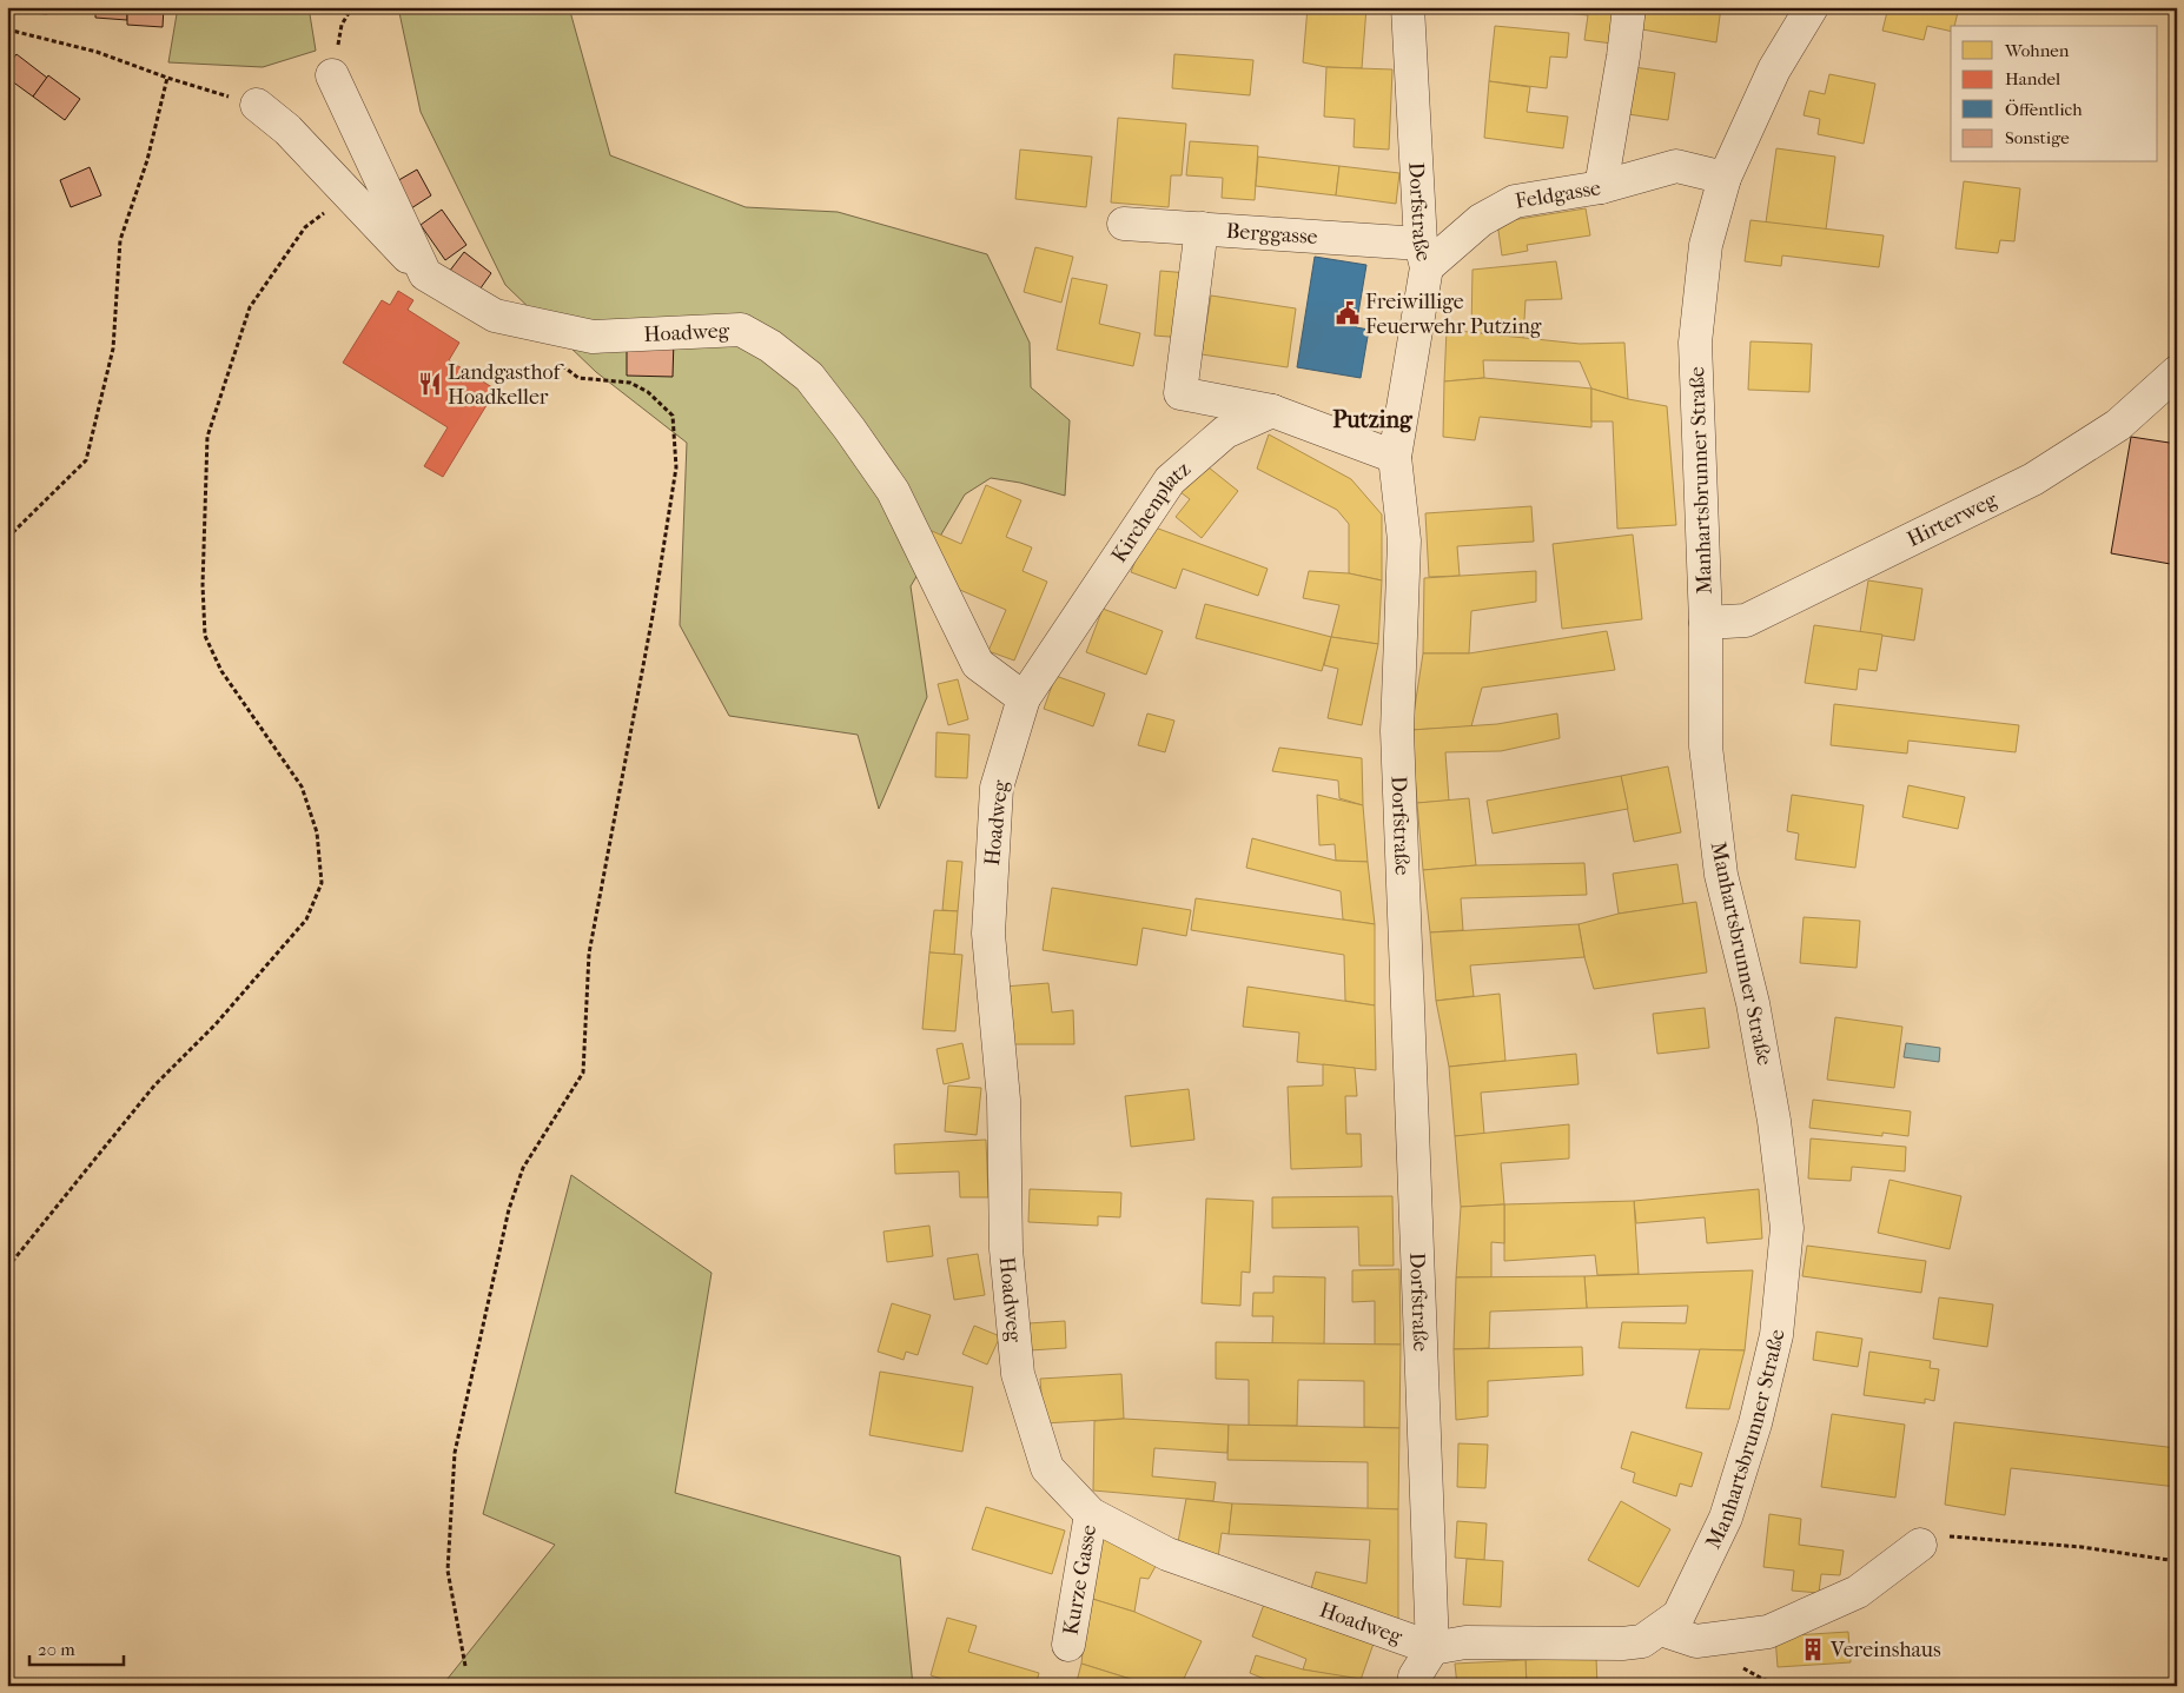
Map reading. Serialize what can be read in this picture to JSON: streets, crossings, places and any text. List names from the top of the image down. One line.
{"streets":{"street":["Feldgasse","Dorfstraße","Berggasse","Hoadweg","Manhartsbrunner Straße","Kirchenplatz","Hirterweg","Kurze Gasse"]},"crossings":[["Feldgasse","Dorfstraße"],["Feldgasse","Berggasse"],["Dorfstraße","Berggasse"],["Dorfstraße","Hoadweg"],["Dorfstraße","Manhartsbrunner Straße"],["Hoadweg","Manhartsbrunner Straße"],["Hoadweg","Kirchenplatz"],["Hoadweg","Kurze Gasse"],["Manhartsbrunner Straße","Hirterweg"]],"districts":["Putzing"],"places":{"public building":["Freiwillige Feuerwehr Putzing"],"restaurant":["Landgasthof Hoadkeller"],"building":["Vereinshaus"]},"legend":["Wohnen","Handel","Öffentlich","Sonstige"],"scale_bar":"20 m"}
